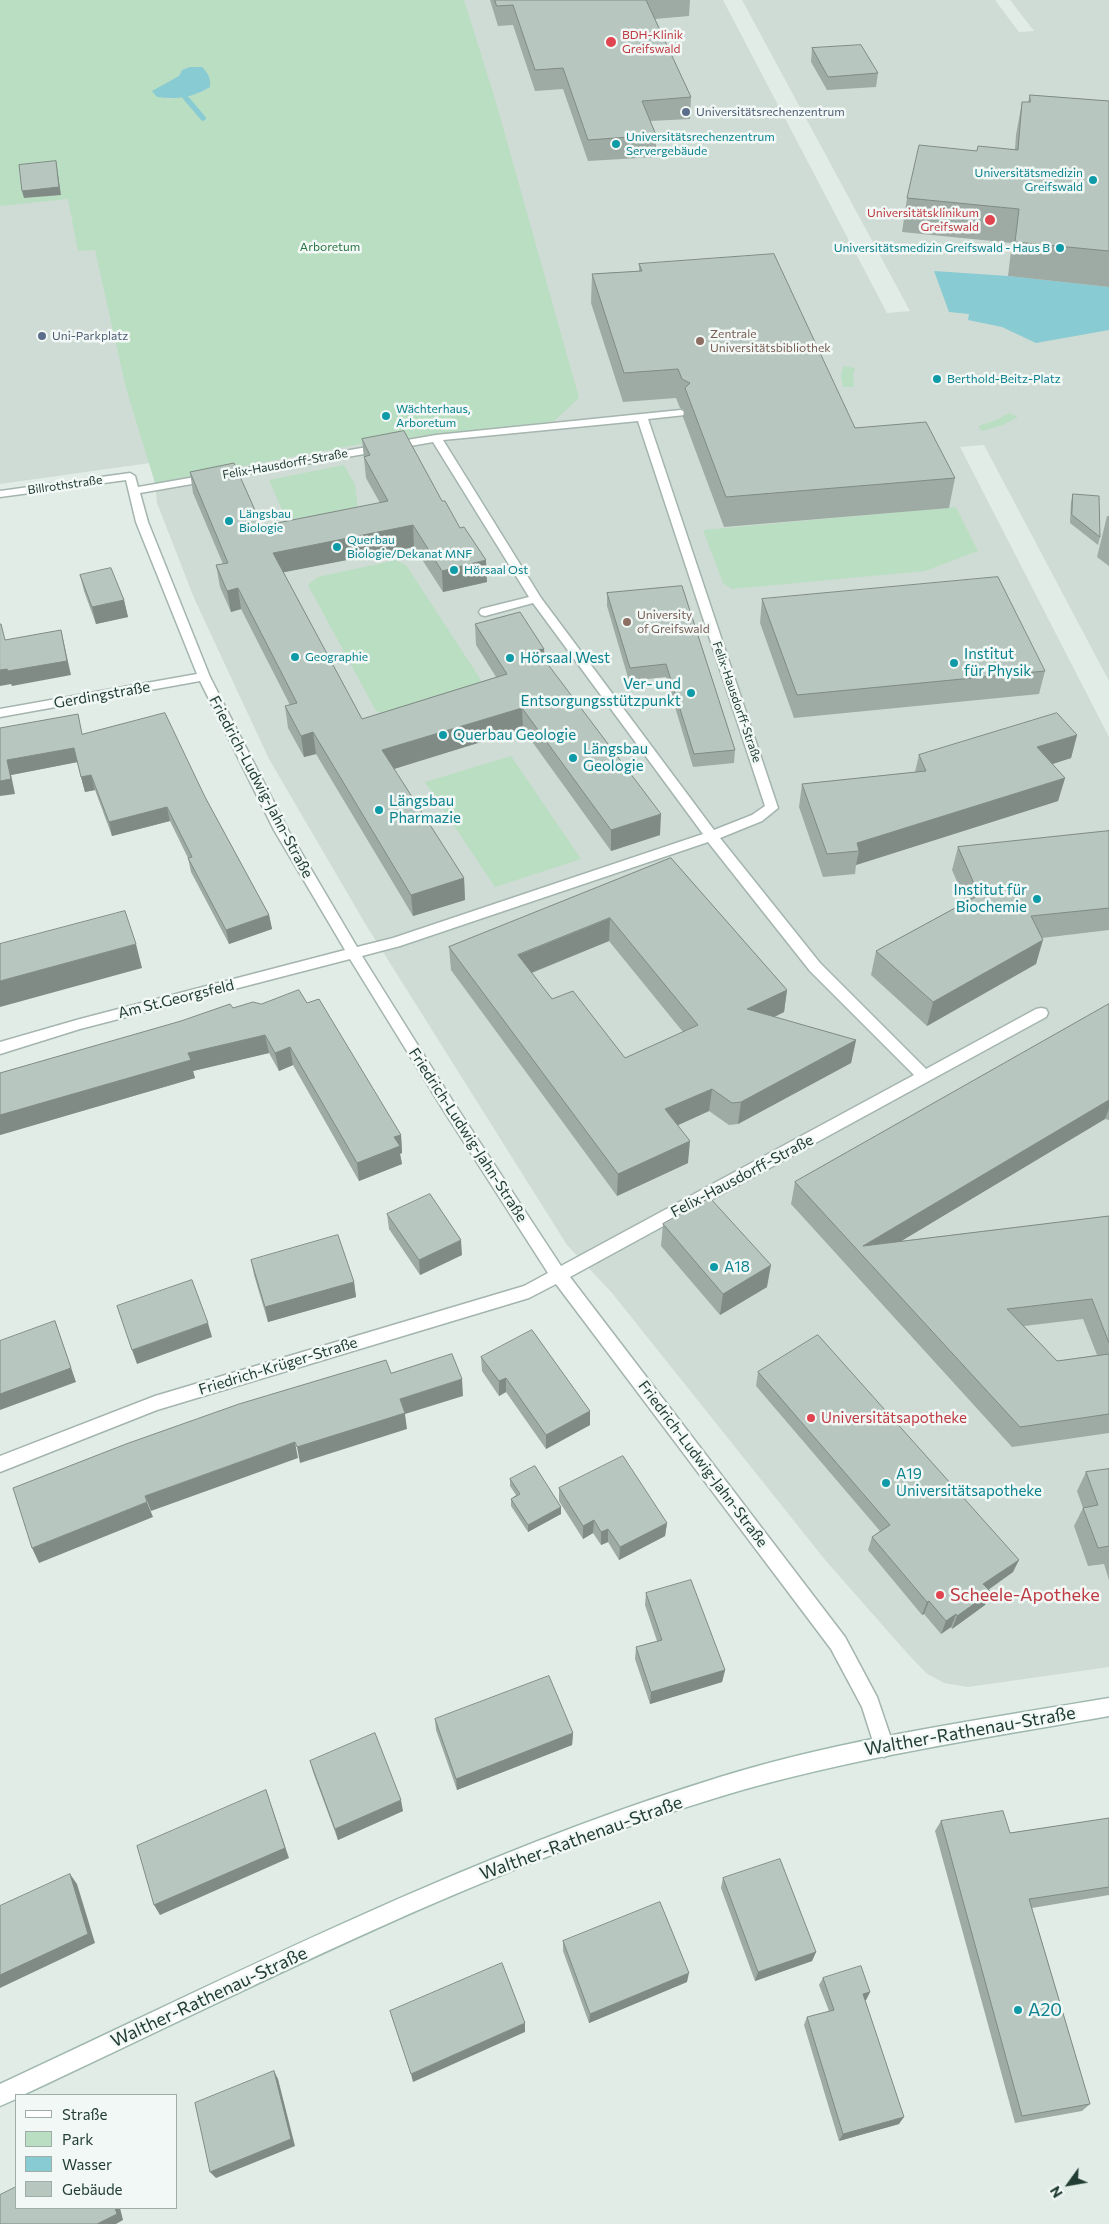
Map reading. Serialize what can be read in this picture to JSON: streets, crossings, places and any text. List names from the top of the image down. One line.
{"streets":{"street":["Felix-Hausdorff-Straße","Billrothstraße","Gerdingstraße","Friedrich-Ludwig-Jahn-Straße","Am St.Georgsfeld","Friedrich-Krüger-Straße","Walther-Rathenau-Straße"]},"crossings":[["Felix-Hausdorff-Straße","Friedrich-Ludwig-Jahn-Straße"],["Felix-Hausdorff-Straße","Am St.Georgsfeld"],["Felix-Hausdorff-Straße","Friedrich-Krüger-Straße"],["Billrothstraße","Friedrich-Ludwig-Jahn-Straße"],["Gerdingstraße","Friedrich-Ludwig-Jahn-Straße"],["Friedrich-Ludwig-Jahn-Straße","Am St.Georgsfeld"],["Friedrich-Ludwig-Jahn-Straße","Friedrich-Krüger-Straße"],["Friedrich-Ludwig-Jahn-Straße","Walther-Rathenau-Straße"]],"parks":["Arboretum"],"places":["BDH-Klinik Greifswald","Universitätsrechenzentrum","Universitätsrechenzentrum Servergebäude","Universitätsmedizin Greifswald","Universitätsklinikum Greifswald","Universitätsmedizin Greifswald - Haus B","Uni-Parkplatz","Zentrale Universitätsbibliothek","Berthold-Beitz-Platz","Wächterhaus, Arboretum","Längsbau Biologie","Querbau Biologie/Dekanat MNF","Hörsaal Ost","University of Greifswald","Geographie","Hörsaal West","Institut für Physik","Ver- und Entsorgungsstützpunkt","Querbau Geologie","Längsbau Geologie","Längsbau Pharmazie","Institut für Biochemie","A18","Universitätsapotheke","A19 Universitätsapotheke","Scheele-Apotheke","A20"],"legend":["Straße","Park","Wasser","Gebäude"],"north":"bottom left"}
